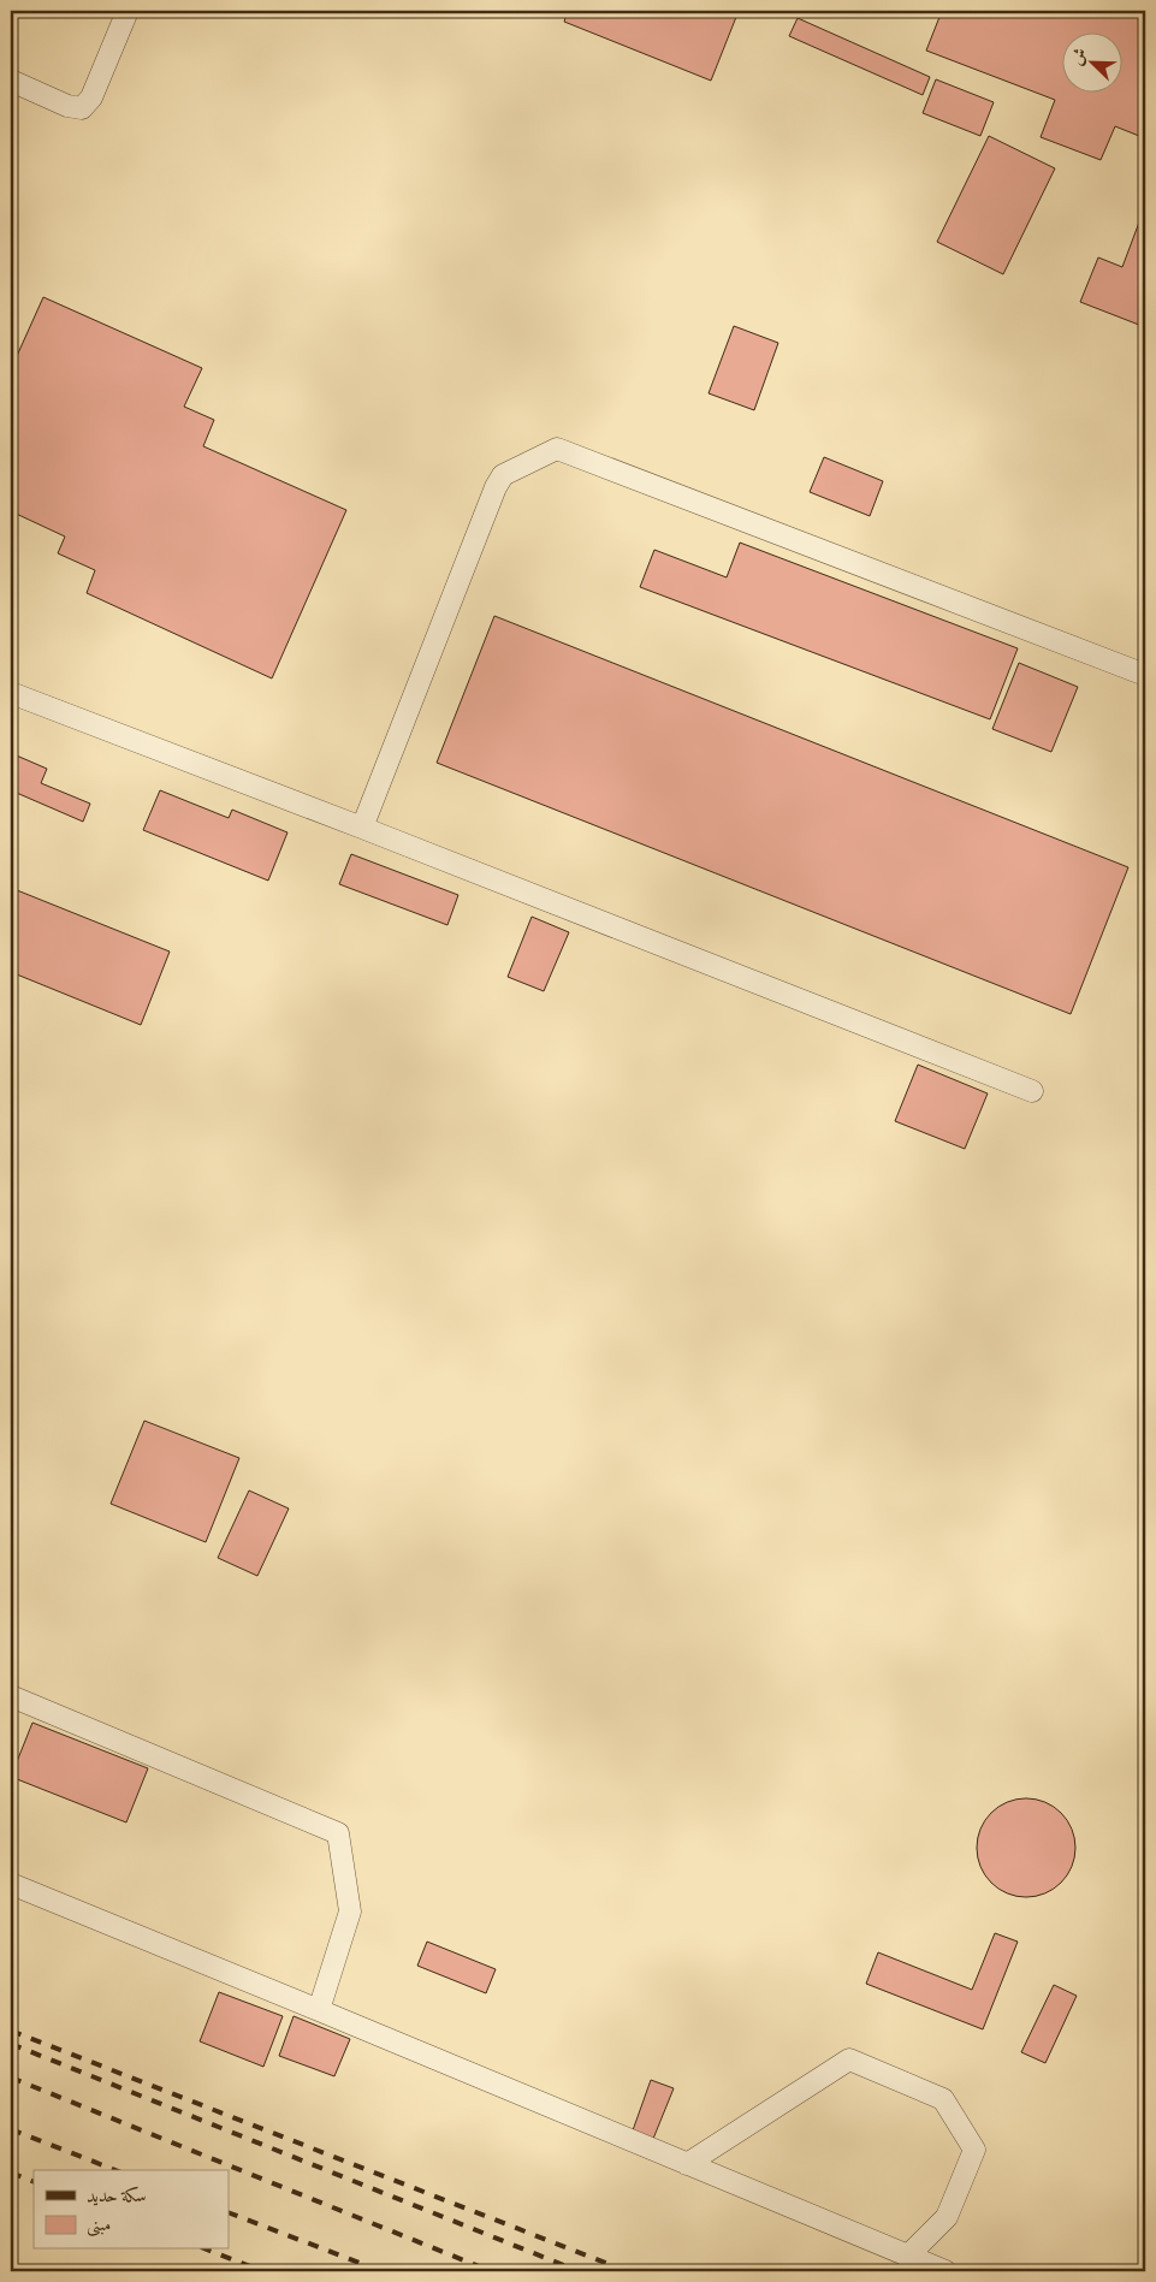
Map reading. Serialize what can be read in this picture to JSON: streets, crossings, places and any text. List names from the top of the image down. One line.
{"legend":["سكة حديد","مبنى"],"north":"top left"}
